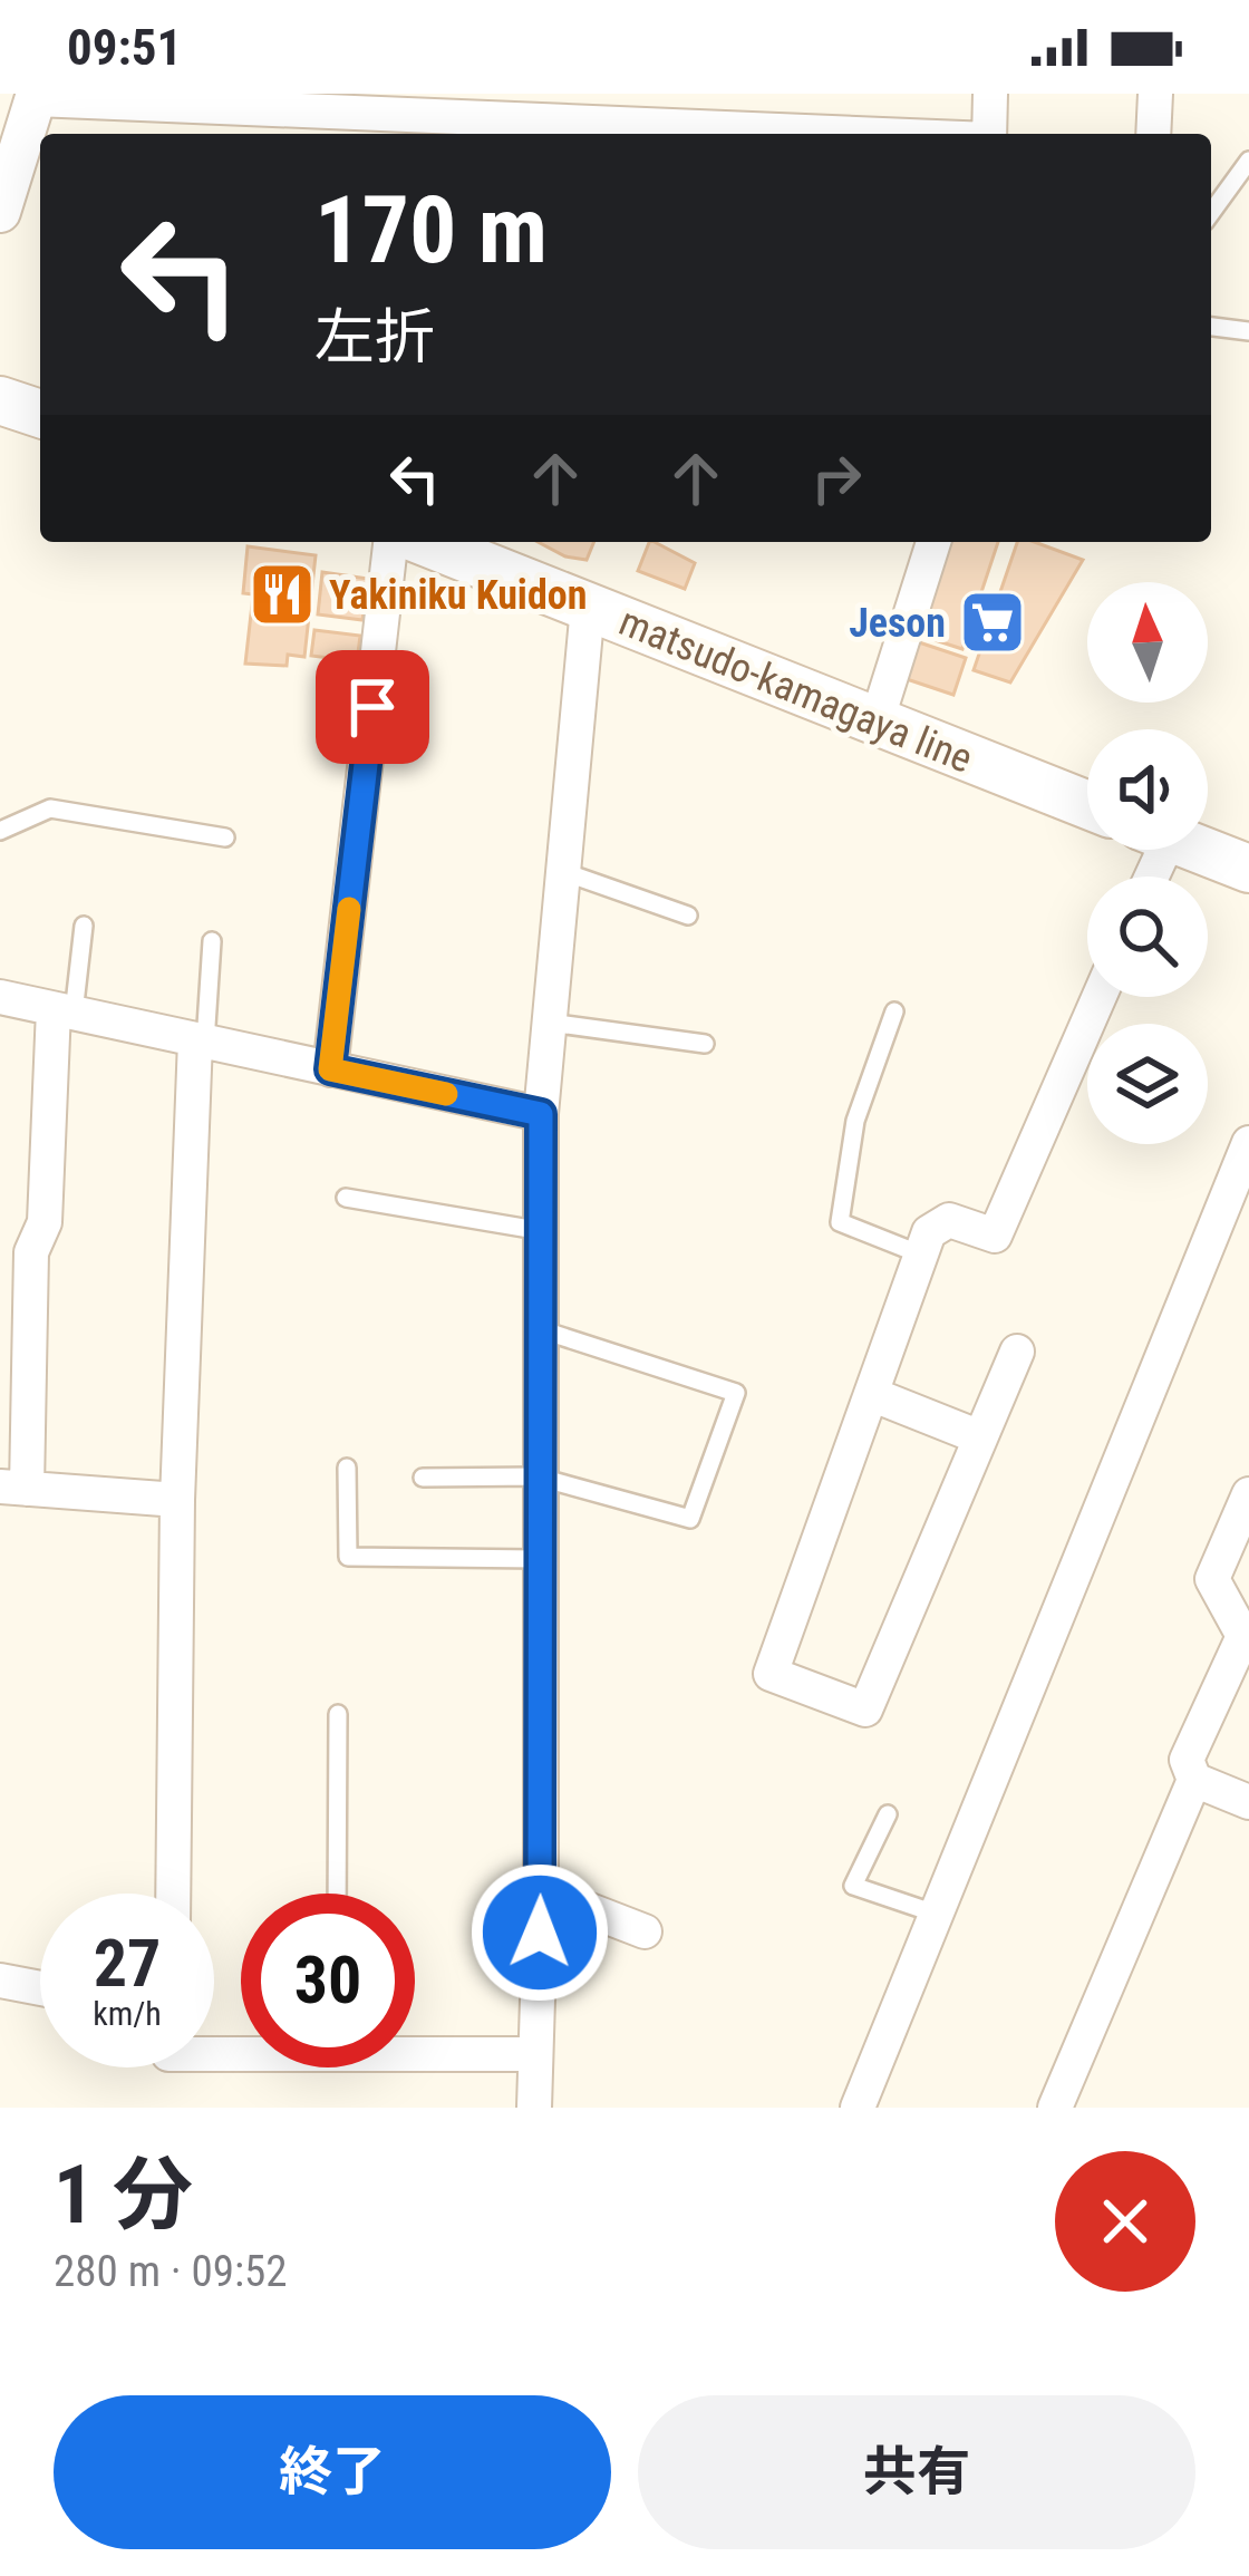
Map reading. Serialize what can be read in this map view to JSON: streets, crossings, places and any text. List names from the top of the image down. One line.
{"streets":{"main road":["matsudo-kamagaya line"]},"places":{"restaurant":["Yakiniku Kuidon"],"supermarket":["Jeson"]},"north":"top","page":{"status":"09:51","turn":["170 m","左折"],"speed":"27 km/h","limit":"30","heading":["1 分","280 m · 09:52"],"buttons":["終了","共有"]}}
